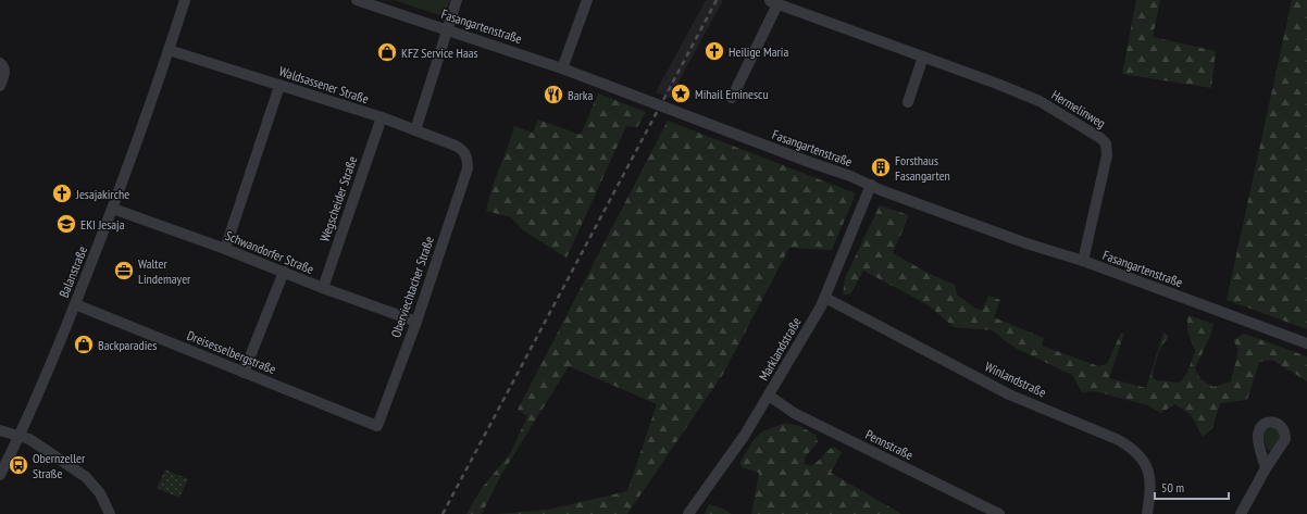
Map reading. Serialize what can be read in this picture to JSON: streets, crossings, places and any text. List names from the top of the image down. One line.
{"streets":{"street":["Fasangartenstraße","Waldsassener Straße","Hermelinweg","Wegscheider Straße","Schwandorfer Straße","Balanstraße","Oberviechtacher Straße","Marklandstraße","Dreisesselbergstraße","Winlandstraße","Pennstraße"]},"crossings":[["Fasangartenstraße","Hermelinweg"],["Fasangartenstraße","Marklandstraße"],["Waldsassener Straße","Wegscheider Straße"],["Waldsassener Straße","Balanstraße"],["Waldsassener Straße","Oberviechtacher Straße"],["Wegscheider Straße","Schwandorfer Straße"],["Schwandorfer Straße","Balanstraße"],["Schwandorfer Straße","Oberviechtacher Straße"],["Balanstraße","Dreisesselbergstraße"],["Oberviechtacher Straße","Dreisesselbergstraße"],["Marklandstraße","Winlandstraße"],["Marklandstraße","Pennstraße"]],"places":{"church":["Heilige Maria","Jesajakirche"],"shop":["KFZ Service Haas","Backparadies"],"place":["Mihail Eminescu"],"restaurant":["Barka"],"building":["Forsthaus Fasangarten"],"school or university":["EKI Jesaja"],"office":["Walter Lindemayer"],"bus stop":["Obernzeller Straße"]},"scale_bar":"50 m"}
